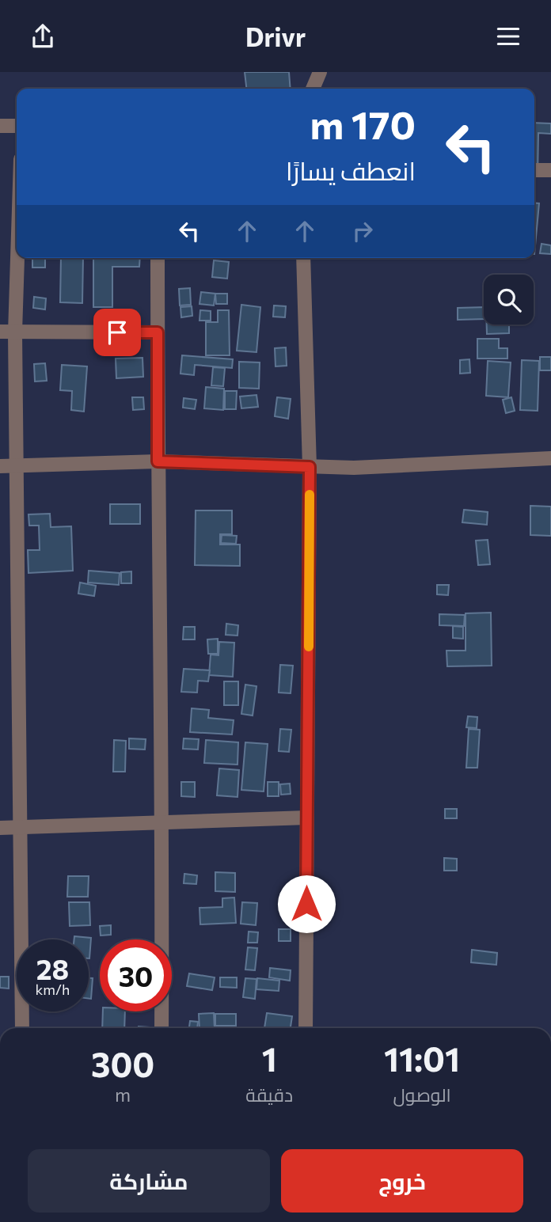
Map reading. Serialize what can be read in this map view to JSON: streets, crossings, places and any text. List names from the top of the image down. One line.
{"page":{"header":"Drivr","turn":["170 m","انعطف يسارًا"],"speed":"28 km/h","limit":"30","eta":["11:01","الوصول","1","دقيقة","300","m"],"buttons":["خروج","مشاركة"]}}
